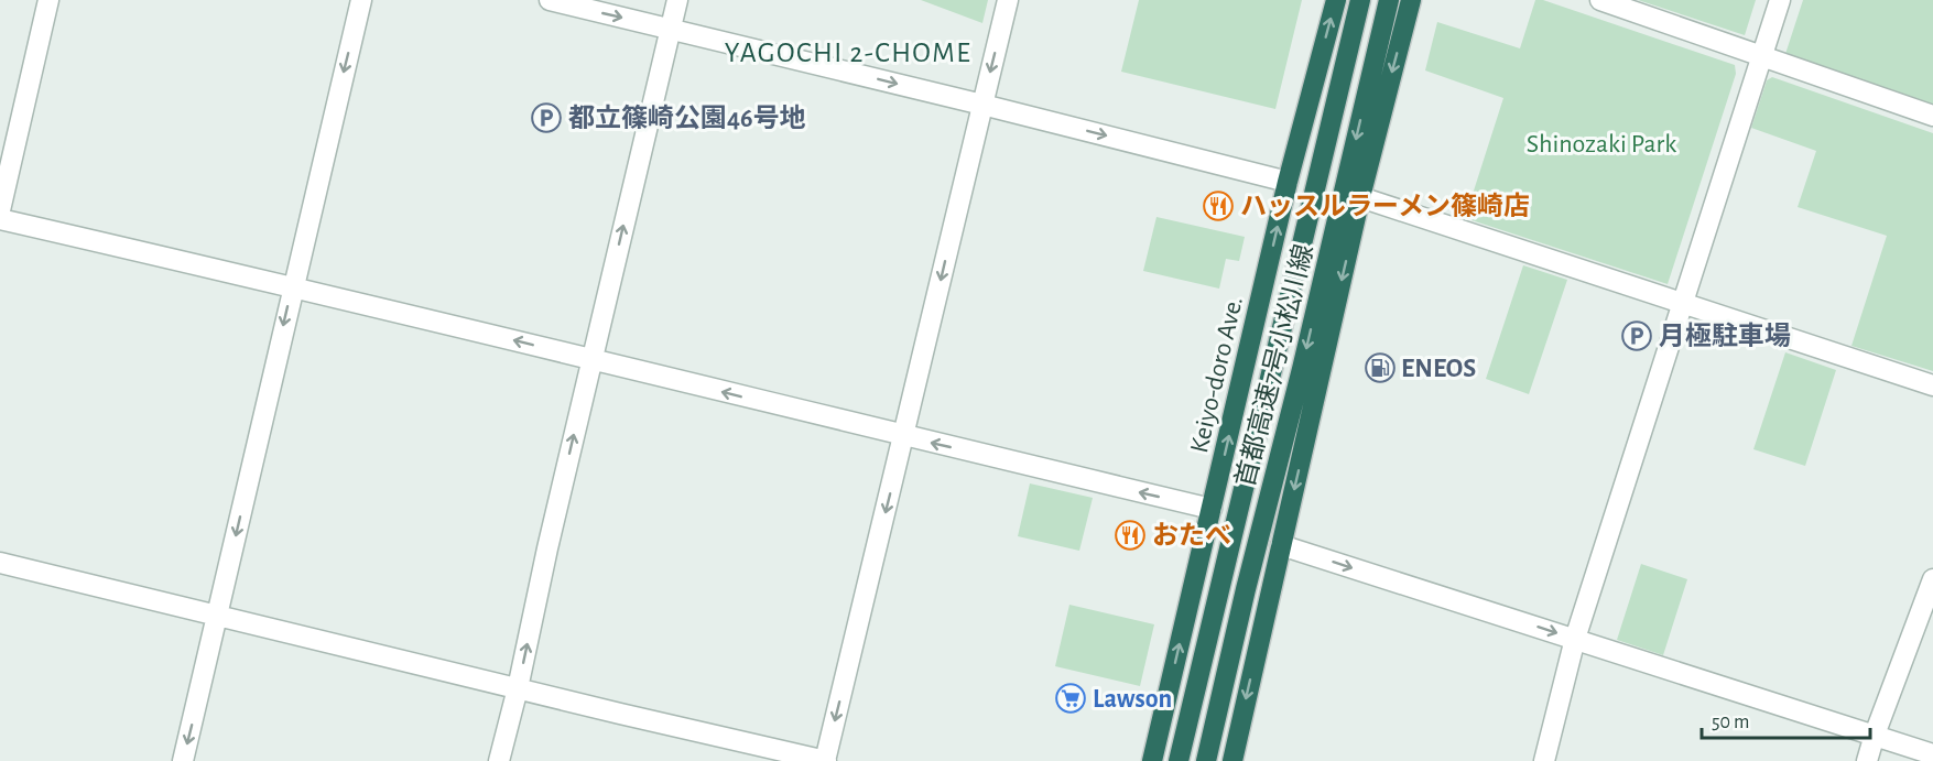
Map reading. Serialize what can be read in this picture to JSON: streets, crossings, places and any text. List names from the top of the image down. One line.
{"streets":{"highway":["首都高速7号小松川線","Keiyo-doro Ave."]},"districts":["YAGOCHI 2-CHOME"],"parks":["Shinozaki Park"],"places":{"parking":["都立篠崎公園46号地","月極駐車場"],"restaurant":["ハッスルラーメン篠崎店","おたべ"],"fuel station":["ENEOS"],"supermarket":["Lawson"]},"scale_bar":"50 m"}
